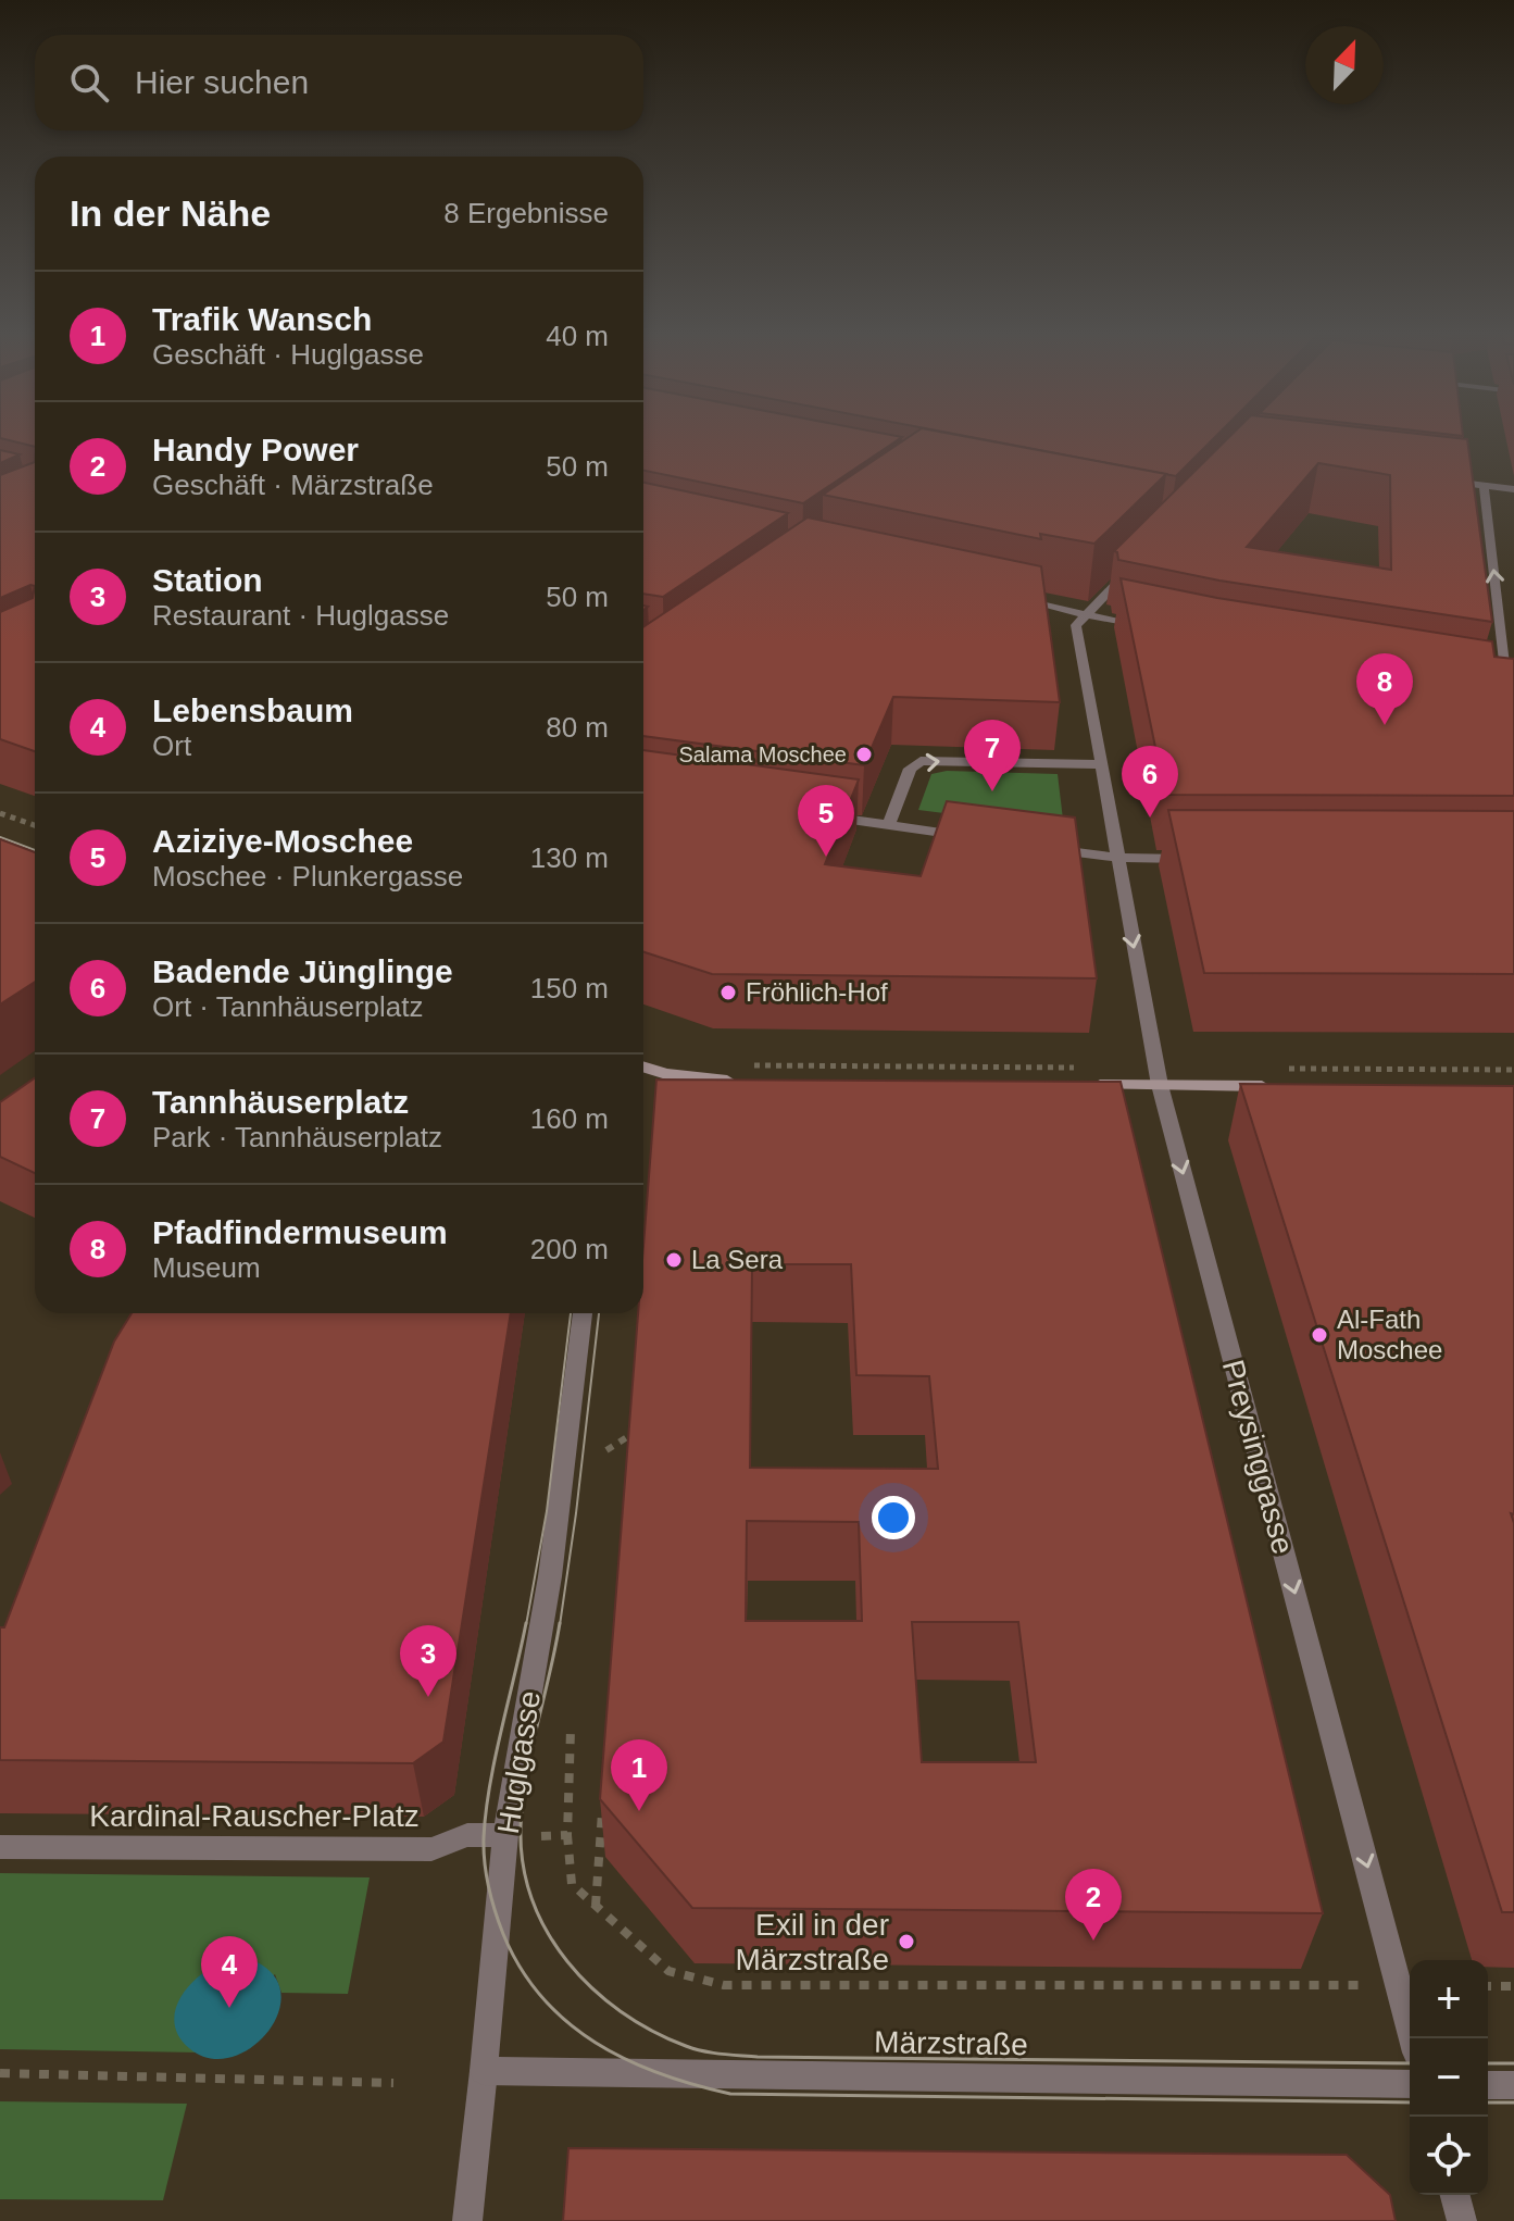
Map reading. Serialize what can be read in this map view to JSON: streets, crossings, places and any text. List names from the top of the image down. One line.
{"streets":{"street":["Preysinggasse","Huglgasse","Kardinal-Rauscher-Platz","Märzstraße"]},"crossings":[["Huglgasse","Kardinal-Rauscher-Platz"],["Huglgasse","Märzstraße"]],"one_way":["Preysinggasse"],"places":["Salama Moschee","Fröhlich-Hof","La Sera","Al-Fath Moschee","Exil in der Märzstraße"],"north":"top right","page":{"search":"Hier suchen","heading":["In der Nähe","8 Ergebnisse"],"list":[{"mark":"1","name":"Trafik Wansch","note":"Geschäft · Huglgasse","value":"40 m"},{"mark":"2","name":"Handy Power","note":"Geschäft · Märzstraße","value":"50 m"},{"mark":"3","name":"Station","note":"Restaurant · Huglgasse","value":"50 m"},{"mark":"4","name":"Lebensbaum","note":"Ort","value":"80 m"},{"mark":"5","name":"Aziziye-Moschee","note":"Moschee · Plunkergasse","value":"130 m"},{"mark":"6","name":"Badende Jünglinge","note":"Ort · Tannhäuserplatz","value":"150 m"},{"mark":"7","name":"Tannhäuserplatz","note":"Park · Tannhäuserplatz","value":"160 m"},{"mark":"8","name":"Pfadfindermuseum","note":"Museum","value":"200 m"}],"pins":["8","7","6","5","3","1","2","4"],"map_buttons":["+","−"]}}
